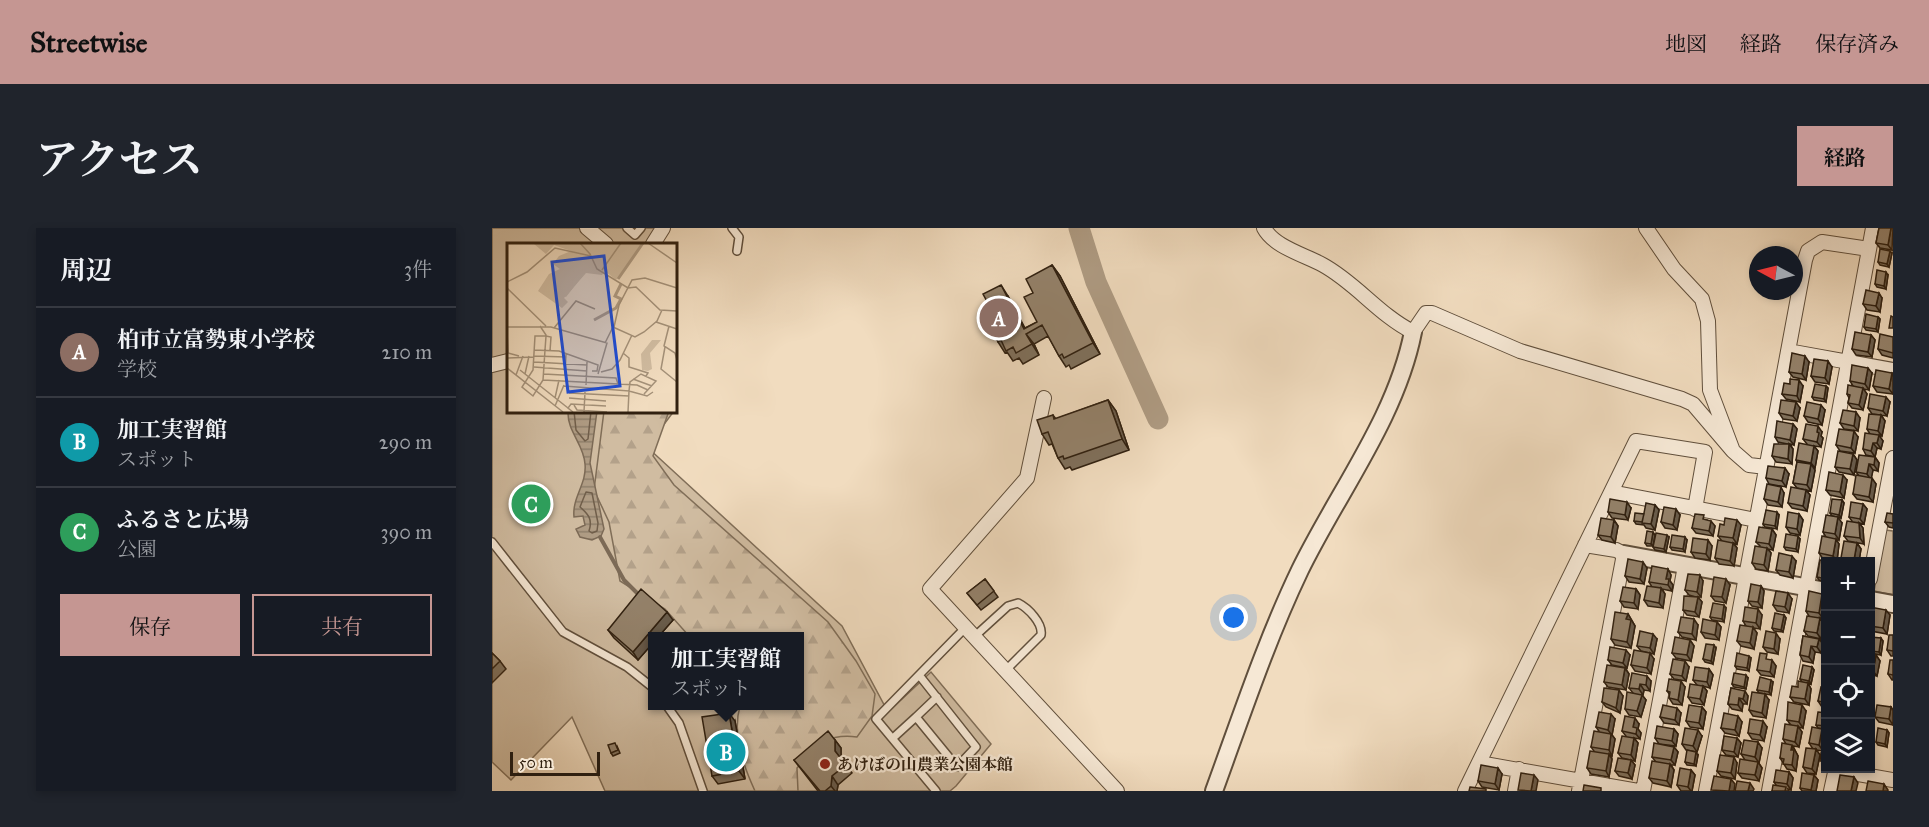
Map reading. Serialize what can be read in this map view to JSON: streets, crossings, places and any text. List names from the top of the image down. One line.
{"places":["あけぼの山農業公園本館"],"scale_bar":"50 m","north":"left","page":{"header":"Streetwise","nav":["地図","経路","保存済み"],"title":"アクセス","buttons":["経路",["保存","共有"]],"heading":["周辺","3件"],"pins":["A","C","B"],"list":[{"mark":"A","name":"柏市立富勢東小学校","note":"学校","value":"210 m"},{"mark":"B","name":"加工実習館","note":"スポット","value":"290 m"},{"mark":"C","name":"ふるさと広場","note":"公園","value":"390 m"}],"map_buttons":["+","−"],"popup":["加工実習館","スポット"],"scale":"50 m"}}
